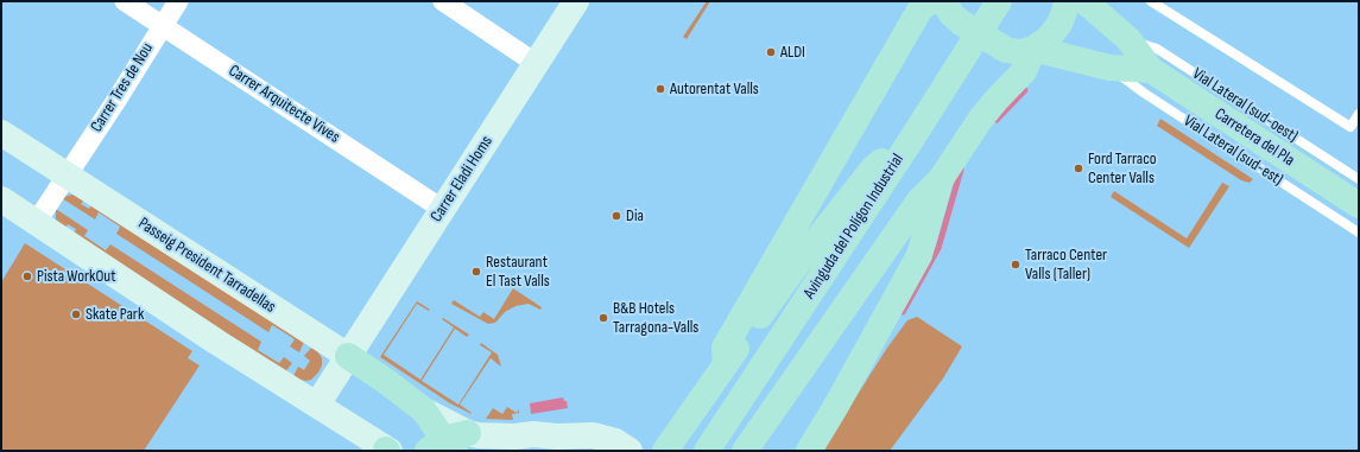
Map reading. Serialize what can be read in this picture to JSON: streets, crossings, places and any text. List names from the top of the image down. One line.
{"streets":{"main road":["Carretera del Pla","Avinguda del Polígon Industrial"],"street":["Carrer Tres de Nou","Carrer Arquitecte Vives","Carrer Eladi Homs","Passeig President Tarradellas"],"lane":["Vial Lateral (sud-oest)","Vial Lateral (sud-est)"]},"crossings":[["Carrer Tres de Nou","Carrer Arquitecte Vives"],["Carrer Tres de Nou","Passeig President Tarradellas"],["Carrer Arquitecte Vives","Carrer Eladi Homs"],["Carrer Eladi Homs","Passeig President Tarradellas"]],"places":["ALDI","Autorentat Valls","Ford Tarraco Center Valls","Dia","Tarraco Center Valls (Taller)","Restaurant El Tast Valls","Pista WorkOut","Skate Park","B&B Hotels Tarragona-Valls"]}
